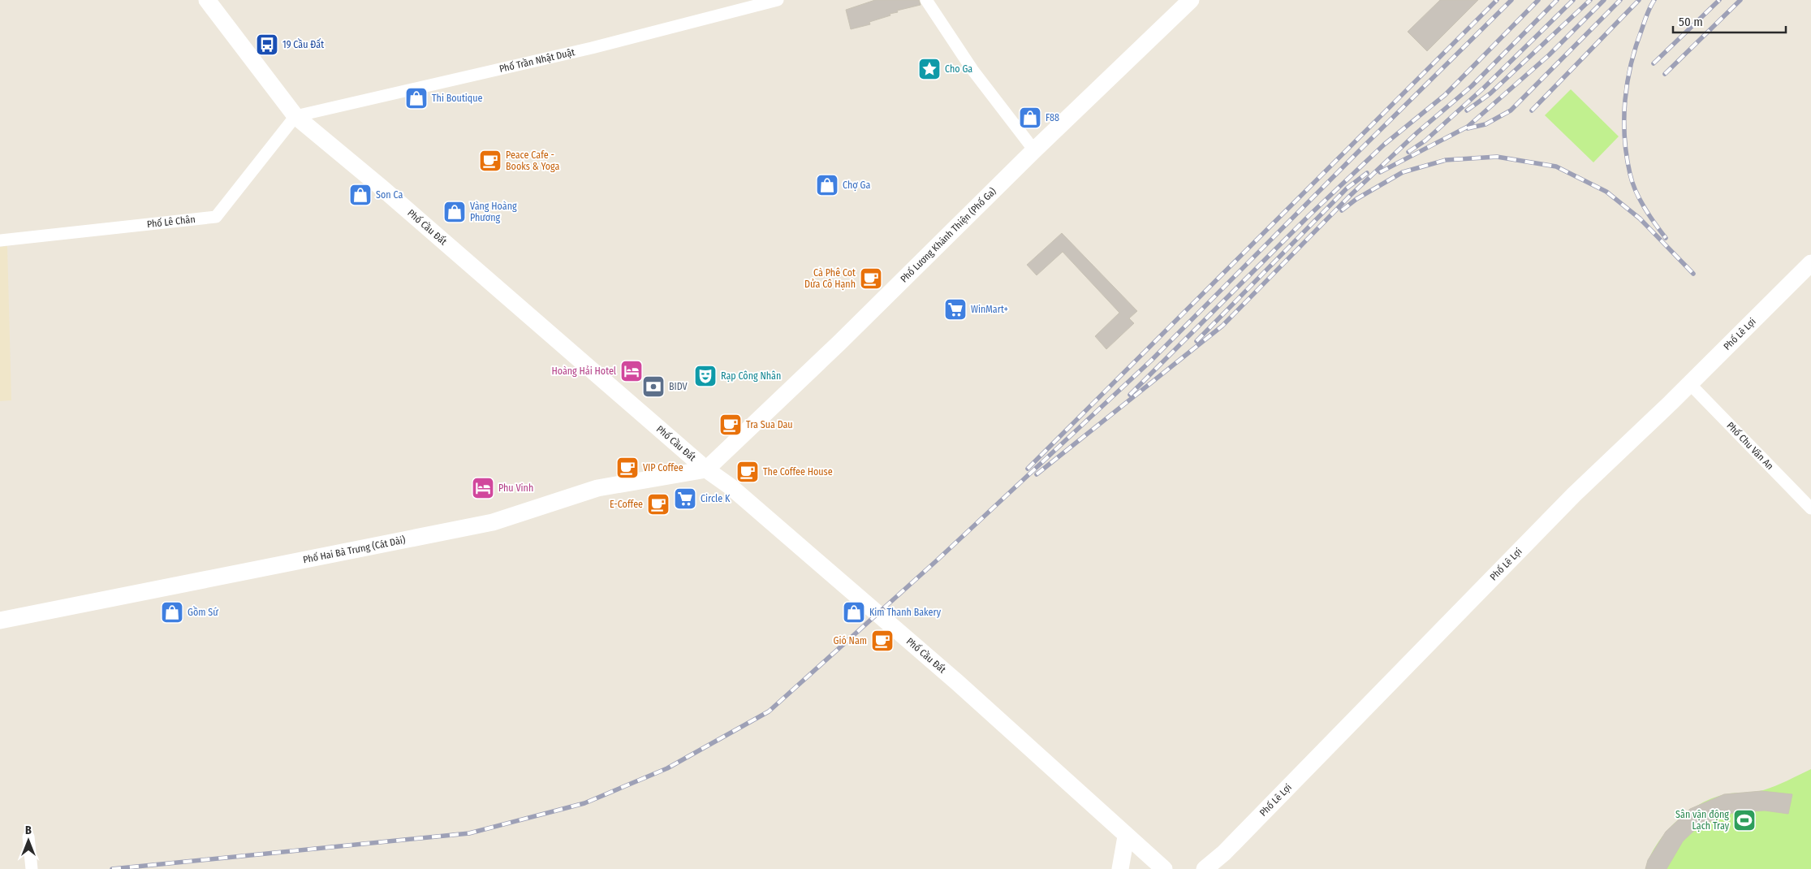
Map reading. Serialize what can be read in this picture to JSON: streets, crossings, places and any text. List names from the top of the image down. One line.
{"streets":{"main road":["Phố Cầu Đất","Phố Lương Khánh Thiện (Phố Ga)","Phố Lê Lợi","Phố Hai Bà Trưng (Cát Dài)"],"street":["Phố Trần Nhật Duật","Phố Lê Chân","Phố Chu Văn An"]},"crossings":[["Phố Trần Nhật Duật","Phố Lê Chân"],["Phố Trần Nhật Duật","Phố Cầu Đất"],["Phố Lê Chân","Phố Cầu Đất"],["Phố Cầu Đất","Phố Lương Khánh Thiện (Phố Ga)"],["Phố Cầu Đất","Phố Hai Bà Trưng (Cát Dài)"],["Phố Lương Khánh Thiện (Phố Ga)","Phố Hai Bà Trưng (Cát Dài)"],["Phố Lê Lợi","Phố Chu Văn An"]],"places":{"bus stop":["19 Cầu Đất"],"place":["Cho Ga"],"shop":["Thi Boutique","F88","Chợ Ga","Son Ca","Vàng Hoàng Phương","Gồm Sứ","Kim Thanh Bakery"],"cafe":["Peace Cafe - Books & Yoga","Cà Phê Cot Dửa Cô Hạnh","Tra Sua Dau","VIP Coffee","The Coffee House","E-Coffee","Gió Nam"],"supermarket":["WinMart+","Circle K"],"hotel":["Hoàng Hải Hotel","Phu Vinh"],"theatre":["Rạp Công Nhân"],"bank":["BIDV"],"sports":["Sân vận động Lạch Tray"]},"scale_bar":"50 m","north":"top"}
